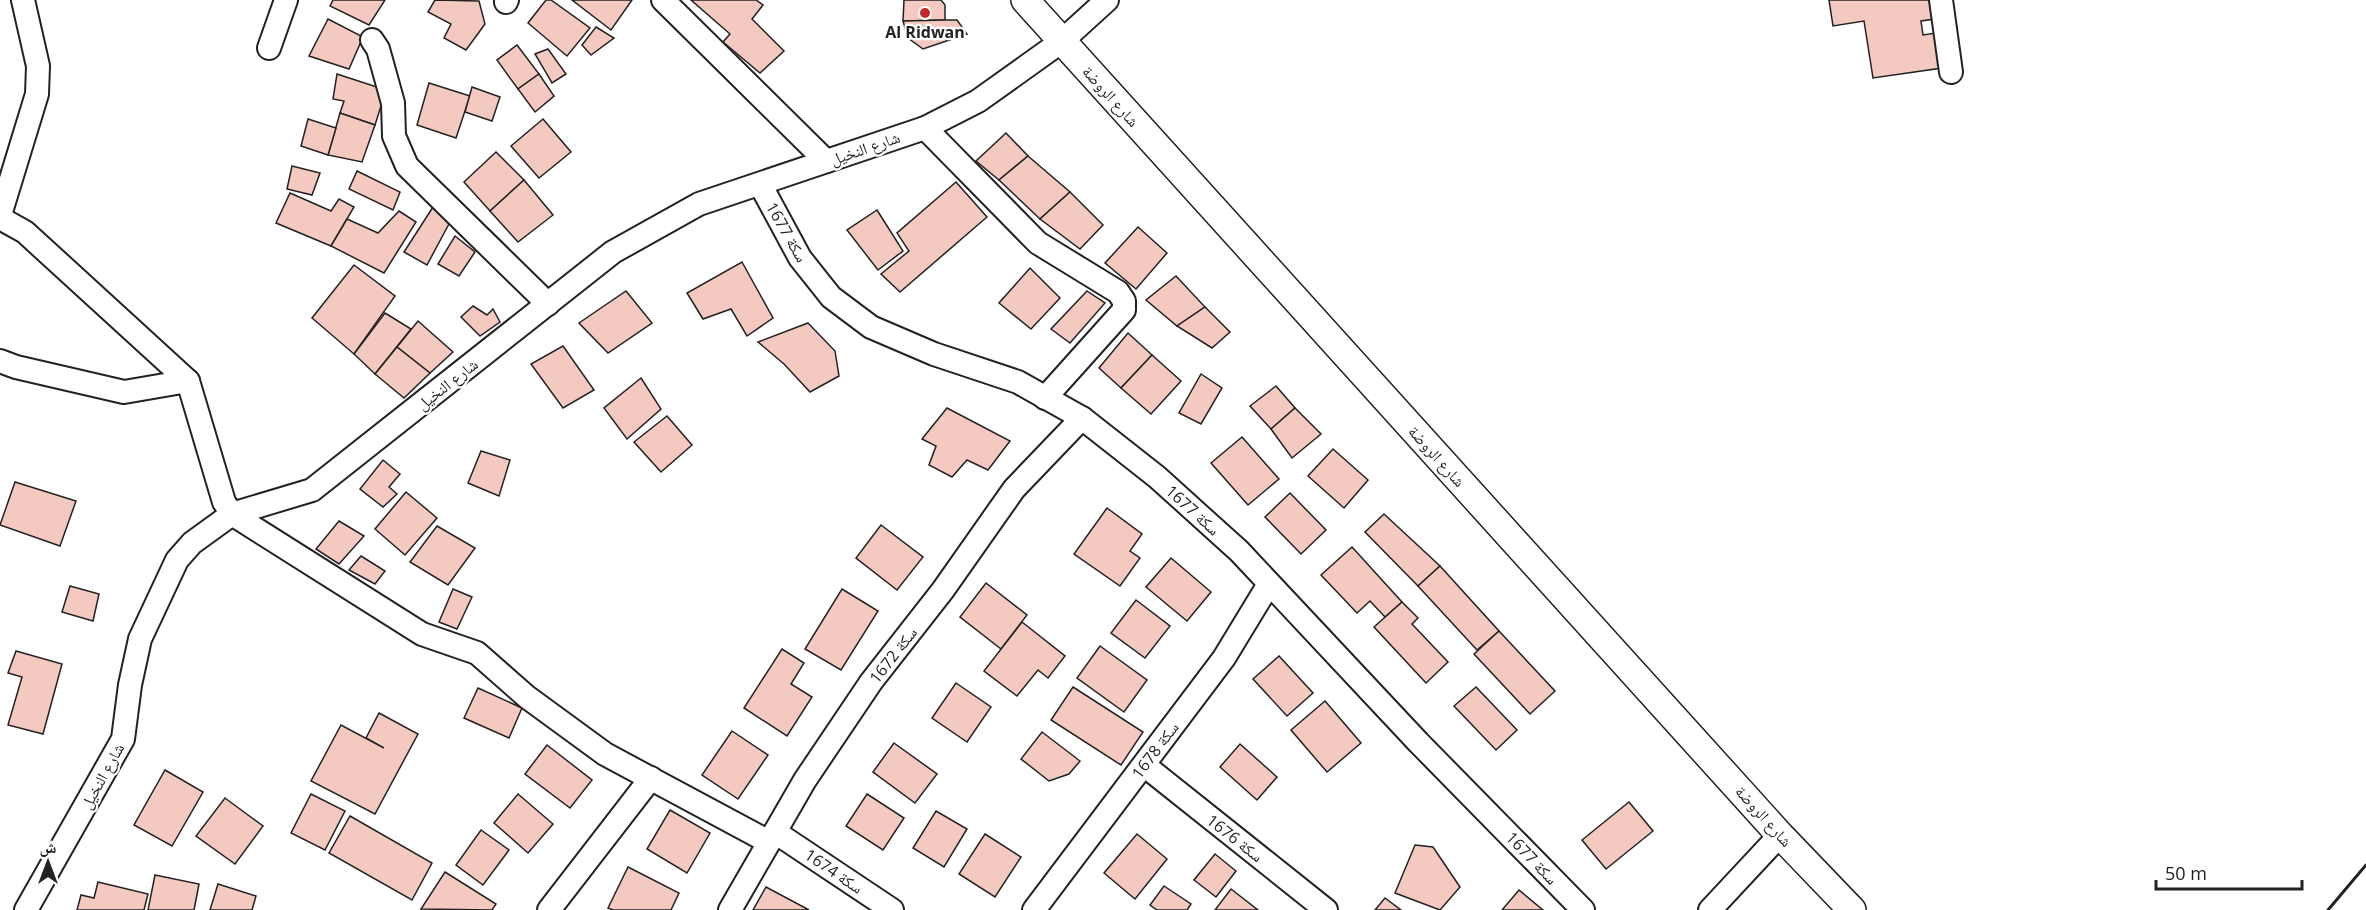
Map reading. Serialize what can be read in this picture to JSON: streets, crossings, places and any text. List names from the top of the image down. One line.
{"streets":{"main road":["شارع الروضة"],"street":["شارع النخيل","سكة 1677","سكة 1672","سكة 1678","سكة 1676","سكة 1674"]},"crossings":[["شارع الروضة","شارع النخيل"],["شارع النخيل","سكة 1677"],["شارع النخيل","سكة 1674"],["سكة 1677","سكة 1672"],["سكة 1677","سكة 1678"],["سكة 1672","سكة 1674"],["سكة 1678","سكة 1676"]],"places":["Al Ridwan"],"scale_bar":"50 m","north":"top"}
